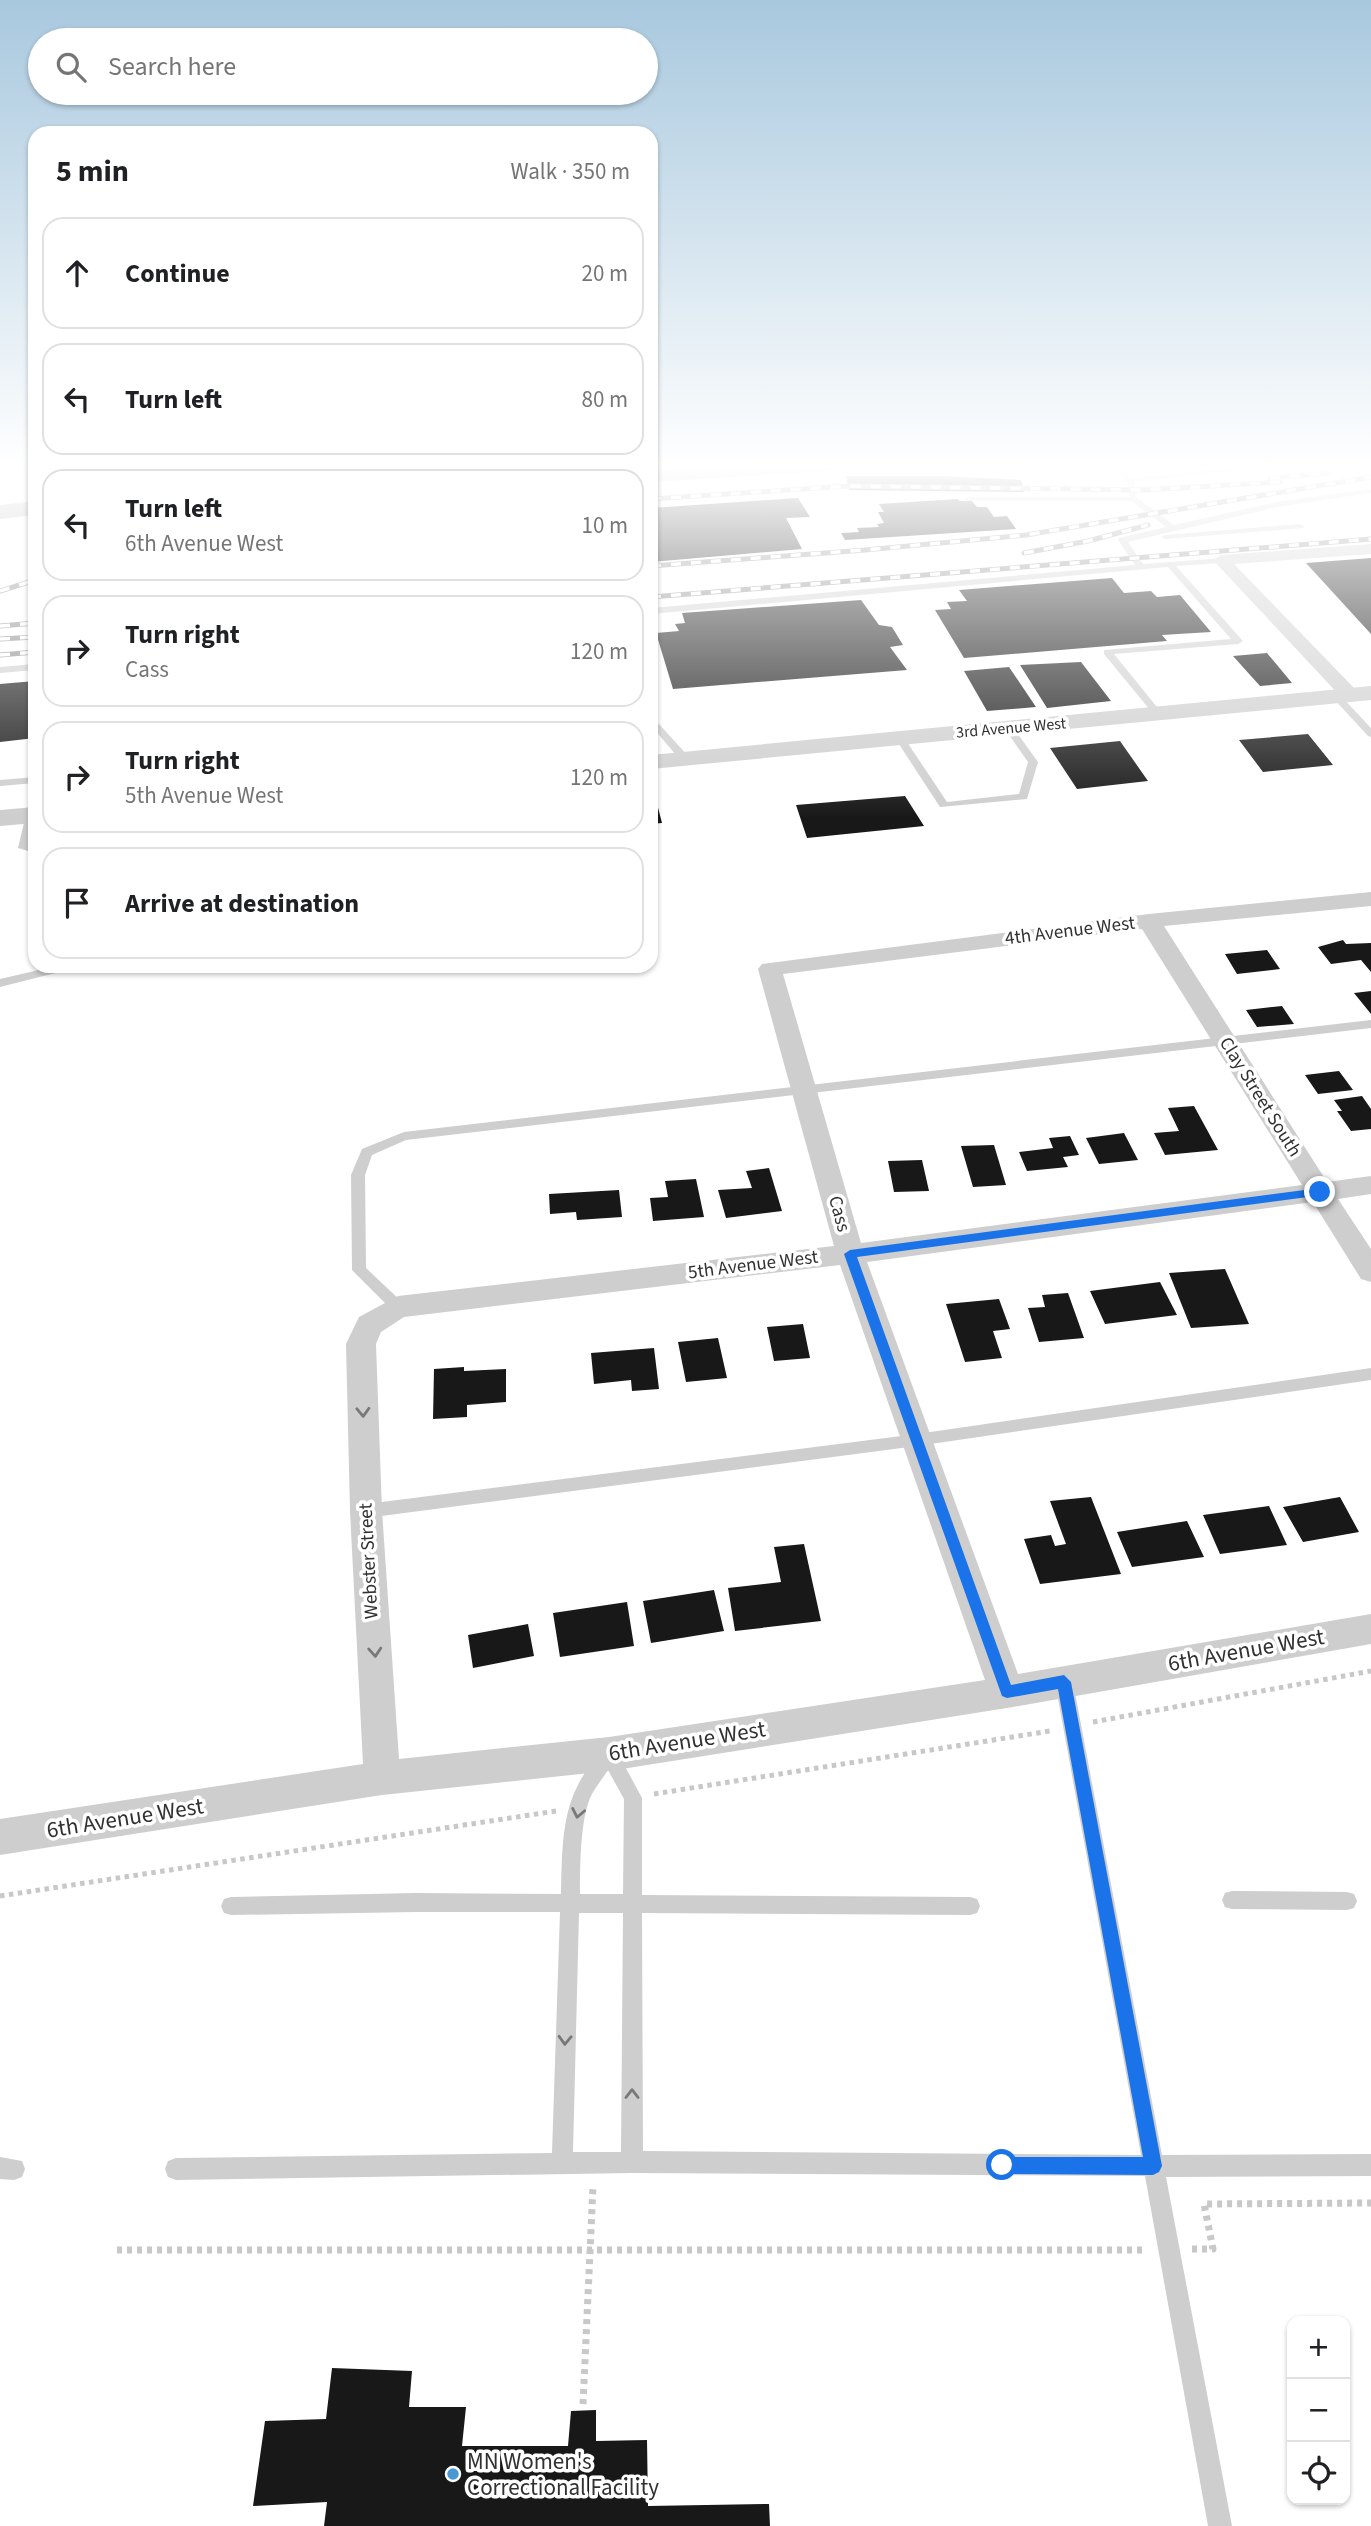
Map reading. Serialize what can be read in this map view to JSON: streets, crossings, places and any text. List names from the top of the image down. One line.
{"streets":{"street":["3rd Avenue West","4th Avenue West","Clay Street South","Cass","5th Avenue West","Webster Street","6th Avenue West"]},"crossings":[["4th Avenue West","Clay Street South"],["4th Avenue West","Cass"],["Clay Street South","5th Avenue West"],["Cass","5th Avenue West"],["Cass","6th Avenue West"],["5th Avenue West","Webster Street"],["Webster Street","6th Avenue West"]],"one_way":["Webster Street"],"places":["MN Women's Correctional Facility"],"page":{"search":"Search here","heading":["5 min","Walk · 350 m"],"list":[["Continue","20 m"],["Turn left","80 m"],["Turn left","6th Avenue West","10 m"],["Turn right","Cass","120 m"],["Turn right","5th Avenue West","120 m"],"Arrive at destination"],"map_buttons":["+","−"]}}
